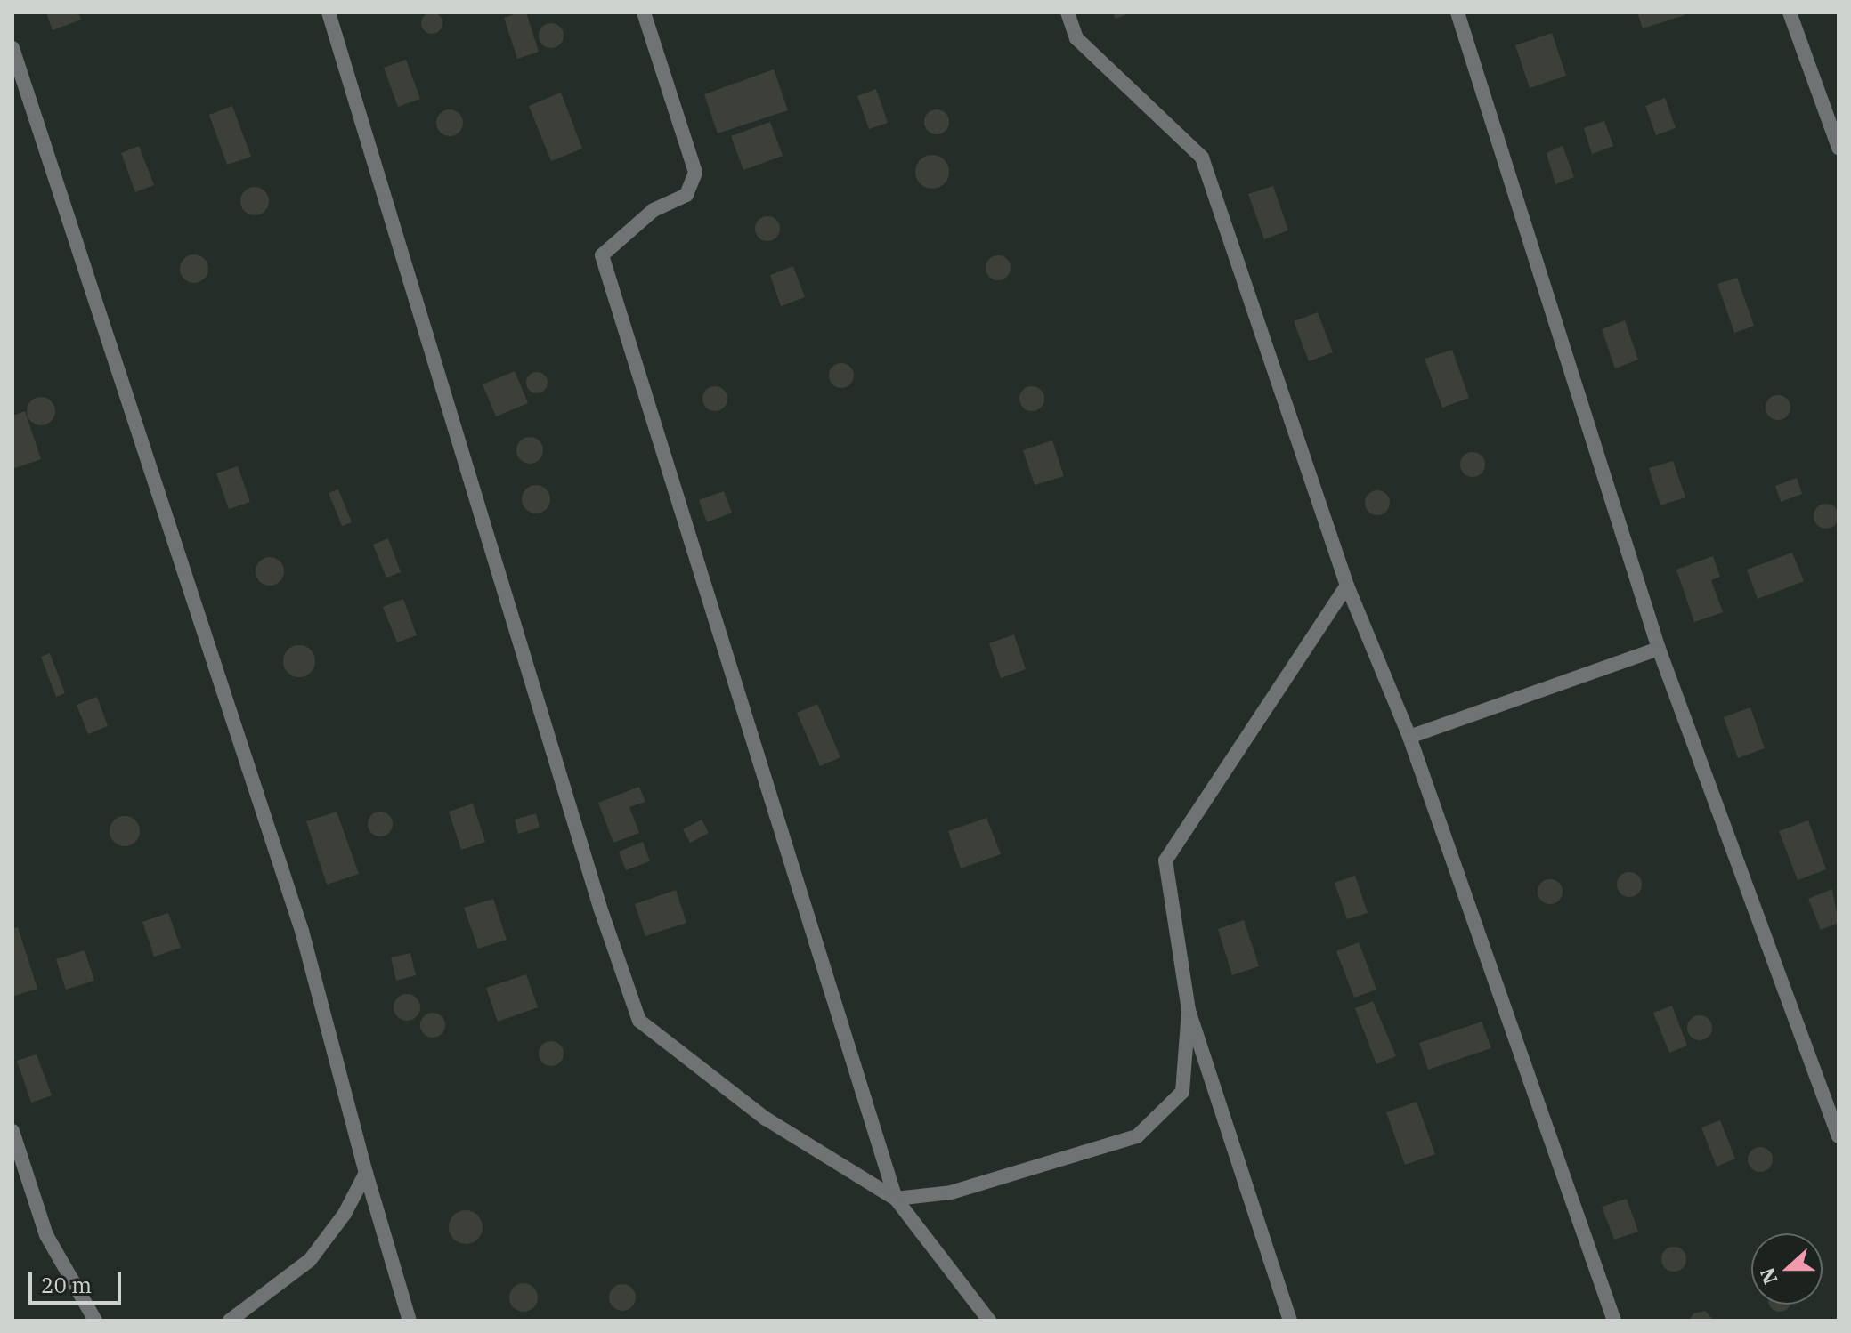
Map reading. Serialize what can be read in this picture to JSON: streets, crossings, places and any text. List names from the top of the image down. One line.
{"scale_bar":"20 m","north":"left"}
